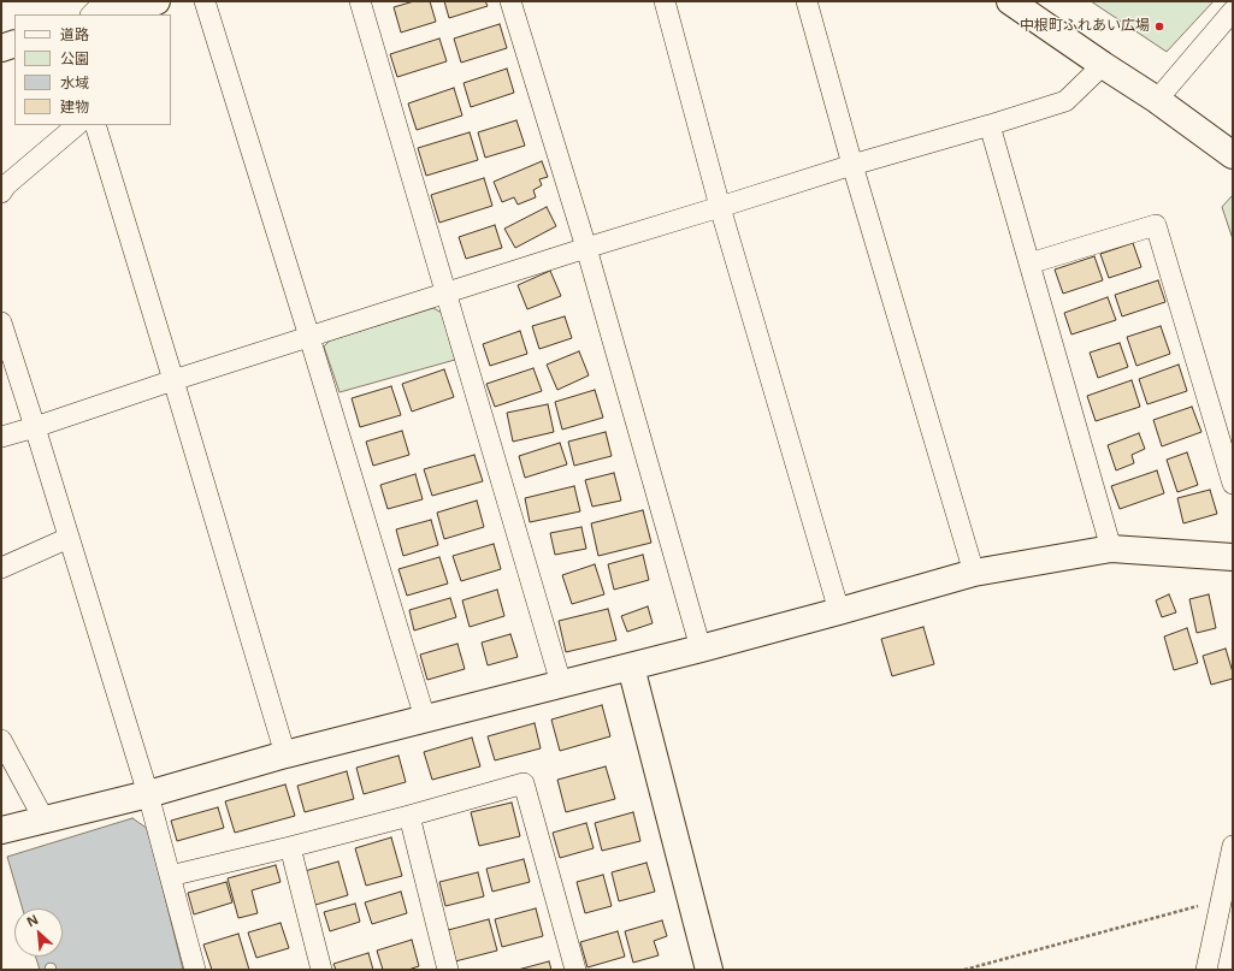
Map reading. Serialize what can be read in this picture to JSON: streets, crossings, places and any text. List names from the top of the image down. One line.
{"places":["中根町ふれあい広場"],"legend":["道路","公園","水域","建物"],"north":"top left"}
